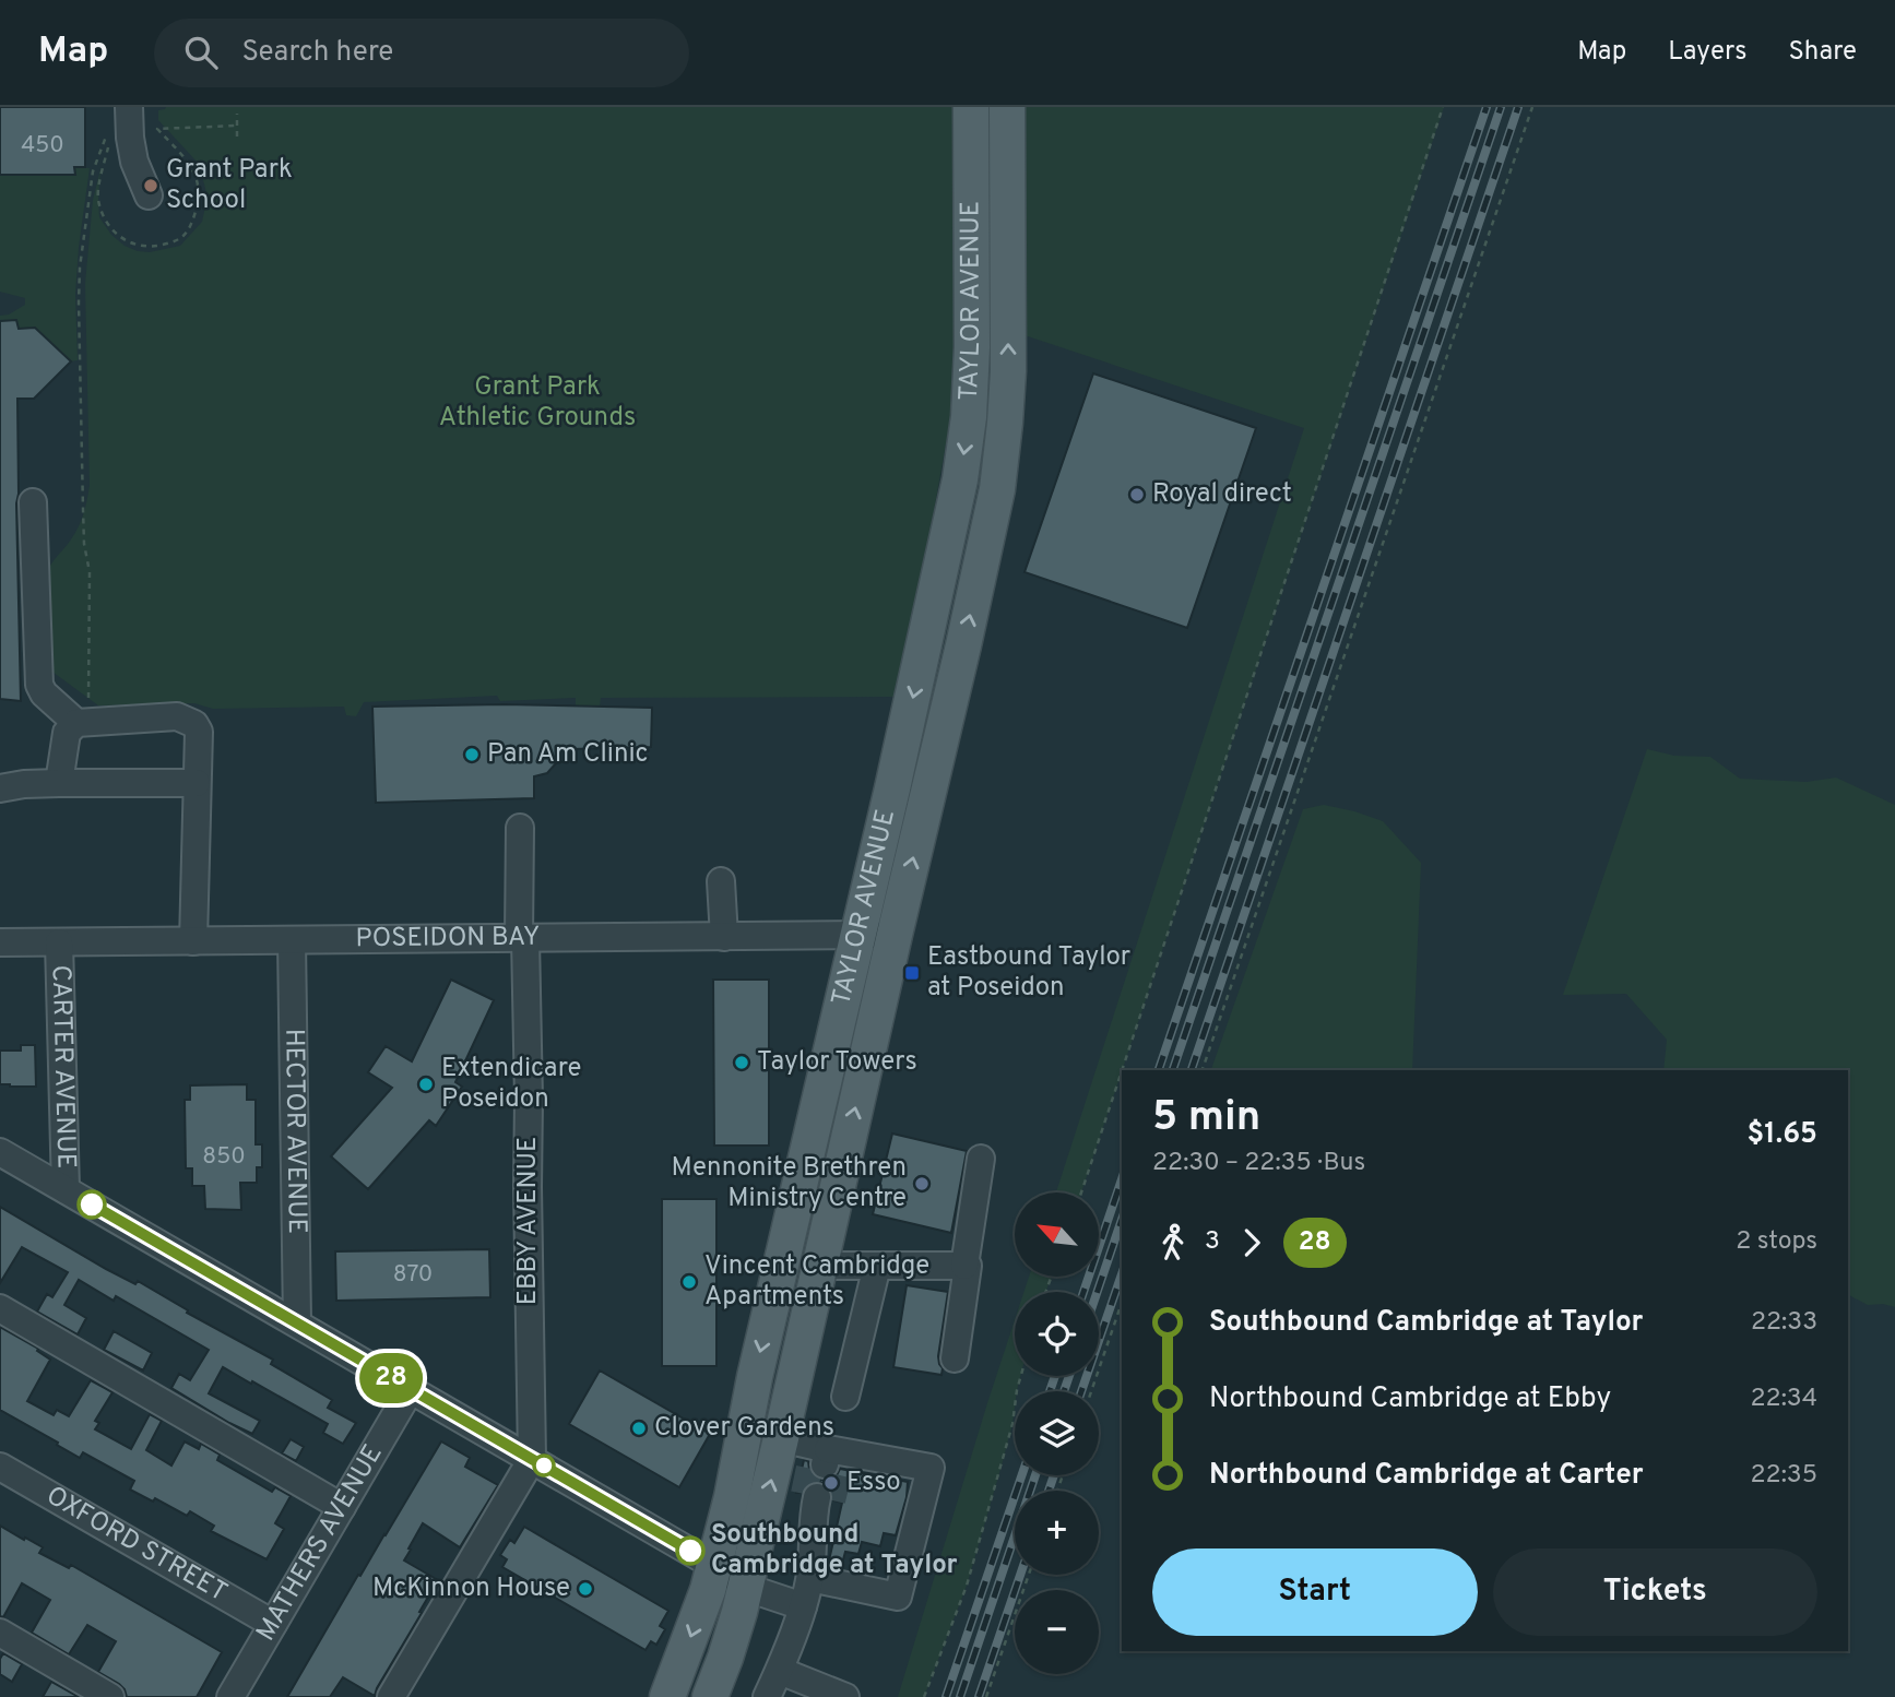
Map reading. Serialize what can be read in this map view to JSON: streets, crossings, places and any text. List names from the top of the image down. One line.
{"streets":{"main road":["TAYLOR AVENUE"],"street":["POSEIDON BAY","CARTER AVENUE","HECTOR AVENUE","EBBY AVENUE","MATHERS AVENUE","OXFORD STREET"]},"crossings":[["TAYLOR AVENUE","POSEIDON BAY"],["POSEIDON BAY","CARTER AVENUE"],["POSEIDON BAY","HECTOR AVENUE"],["POSEIDON BAY","EBBY AVENUE"],["MATHERS AVENUE","OXFORD STREET"]],"parks":["Grant Park Athletic Grounds"],"places":{"other":["Grant Park School","Royal direct","Pan Am Clinic","Taylor Towers","Extendicare Poseidon","Mennonite Brethren Ministry Centre","Vincent Cambridge Apartments","Clover Gardens","Esso","Southbound Cambridge at Taylor","McKinnon House"],"transit":["Eastbound Taylor at Poseidon"]},"lines":["bus line 28"],"house_numbers":["450","850","870"],"north":"top left","page":{"header":"Map","search":"Search here","nav":["Map","Layers","Share"],"on_map":"28","heading":["5 min","22:30 – 22:35 · Bus","$1.65"],"map_buttons":["+","−"],"legs":["3","28","2 stops"],"list":[{"name":"Southbound Cambridge at Taylor","value":"22:33"},{"name":"Northbound Cambridge at Ebby","value":"22:34"},{"name":"Northbound Cambridge at Carter","value":"22:35"}],"buttons":["Start","Tickets"]}}
